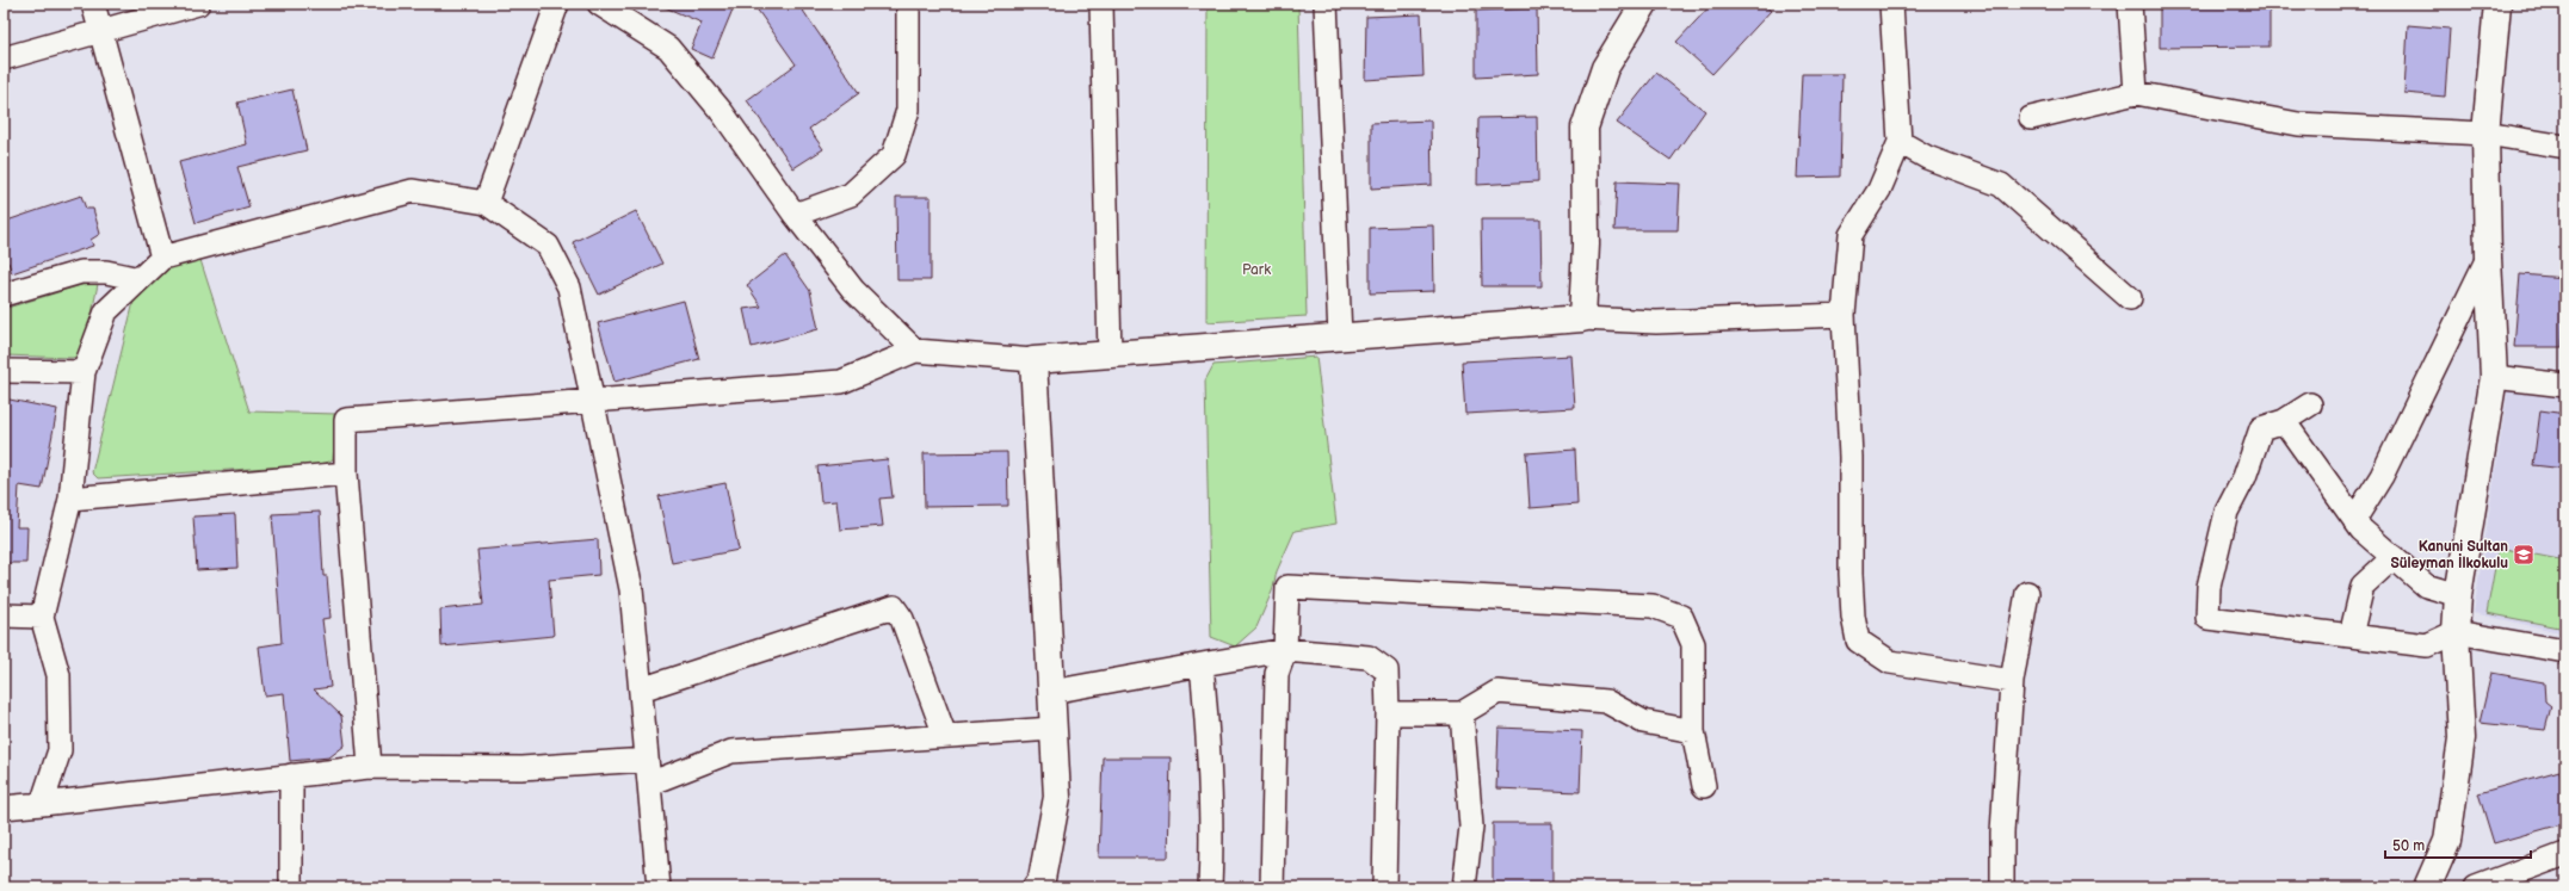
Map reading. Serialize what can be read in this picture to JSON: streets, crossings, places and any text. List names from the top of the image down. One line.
{"parks":["Park"],"places":{"school or university":["Kanuni Sultan Süleyman İlkokulu"]},"scale_bar":"50 m"}
